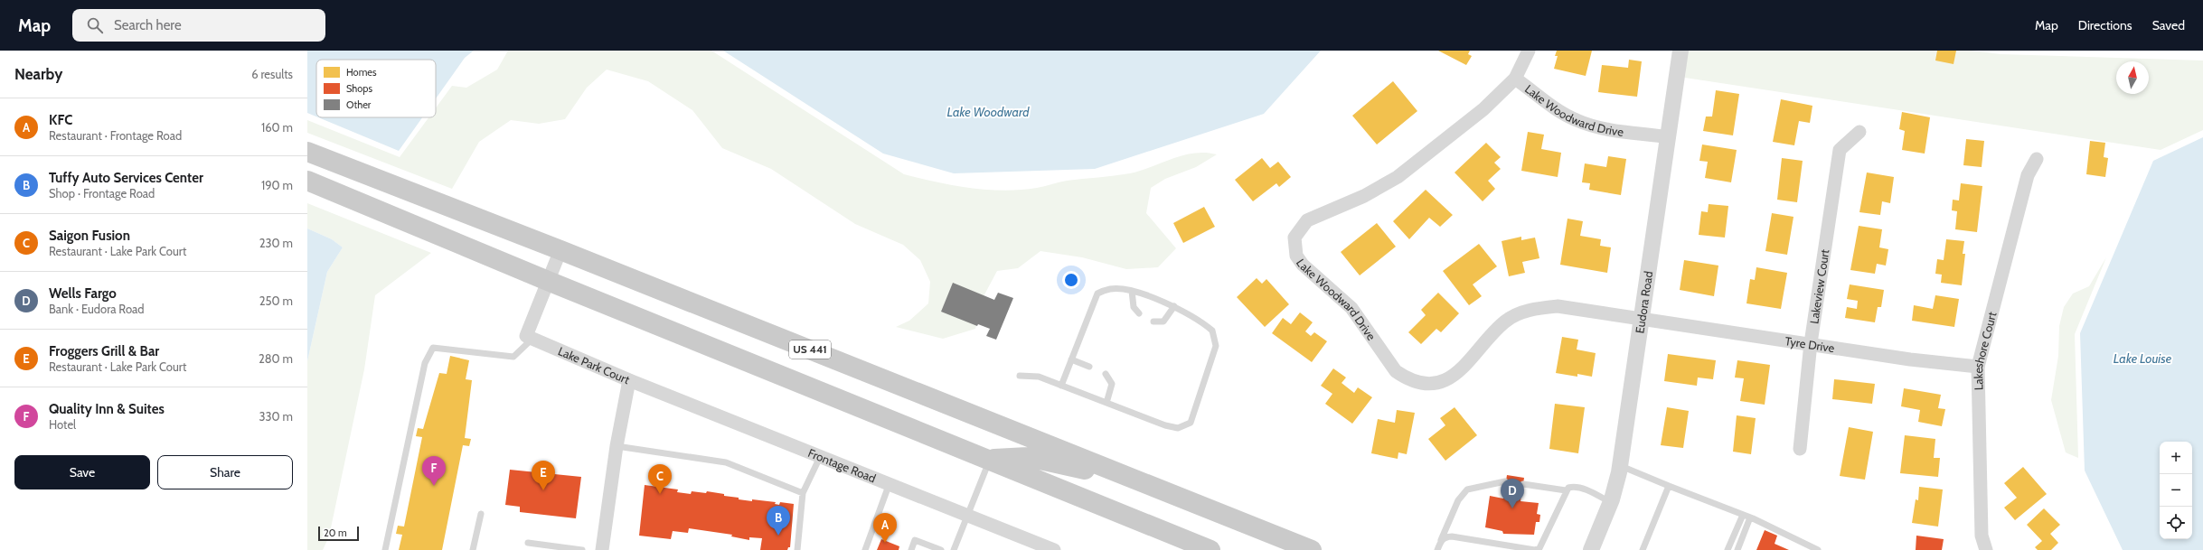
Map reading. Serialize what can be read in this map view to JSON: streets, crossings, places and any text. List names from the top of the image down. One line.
{"streets":{"main road":["US 441"],"street":["Lake Woodward Drive","Lakeview Court","Eudora Road","Tyre Drive","Lakeshore Court","Lake Park Court","Frontage Road"]},"crossings":[["Lake Woodward Drive","Eudora Road"],["Lake Woodward Drive","Tyre Drive"],["Lakeview Court","Tyre Drive"],["Eudora Road","Tyre Drive"],["Tyre Drive","Lakeshore Court"],["Lake Park Court","Frontage Road"]],"water":["Lake Woodward","Lake Louise"],"legend":["Homes","Shops","Other"],"scale_bar":"20 m","north":"top","page":{"header":"Map","search":"Search here","nav":["Map","Directions","Saved"],"heading":["Nearby","6 results"],"list":[{"mark":"A","name":"KFC","note":"Restaurant · Frontage Road","value":"160 m"},{"mark":"B","name":"Tuffy Auto Services Center","note":"Shop · Frontage Road","value":"190 m"},{"mark":"C","name":"Saigon Fusion","note":"Restaurant · Lake Park Court","value":"230 m"},{"mark":"D","name":"Wells Fargo","note":"Bank · Eudora Road","value":"250 m"},{"mark":"E","name":"Froggers Grill & Bar","note":"Restaurant · Lake Park Court","value":"280 m"},{"mark":"F","name":"Quality Inn & Suites","note":"Hotel","value":"330 m"}],"map_buttons":["+","−"],"buttons":["Save","Share"],"pins":["F","E","C","D","B","A"],"scale":"20 m"}}
